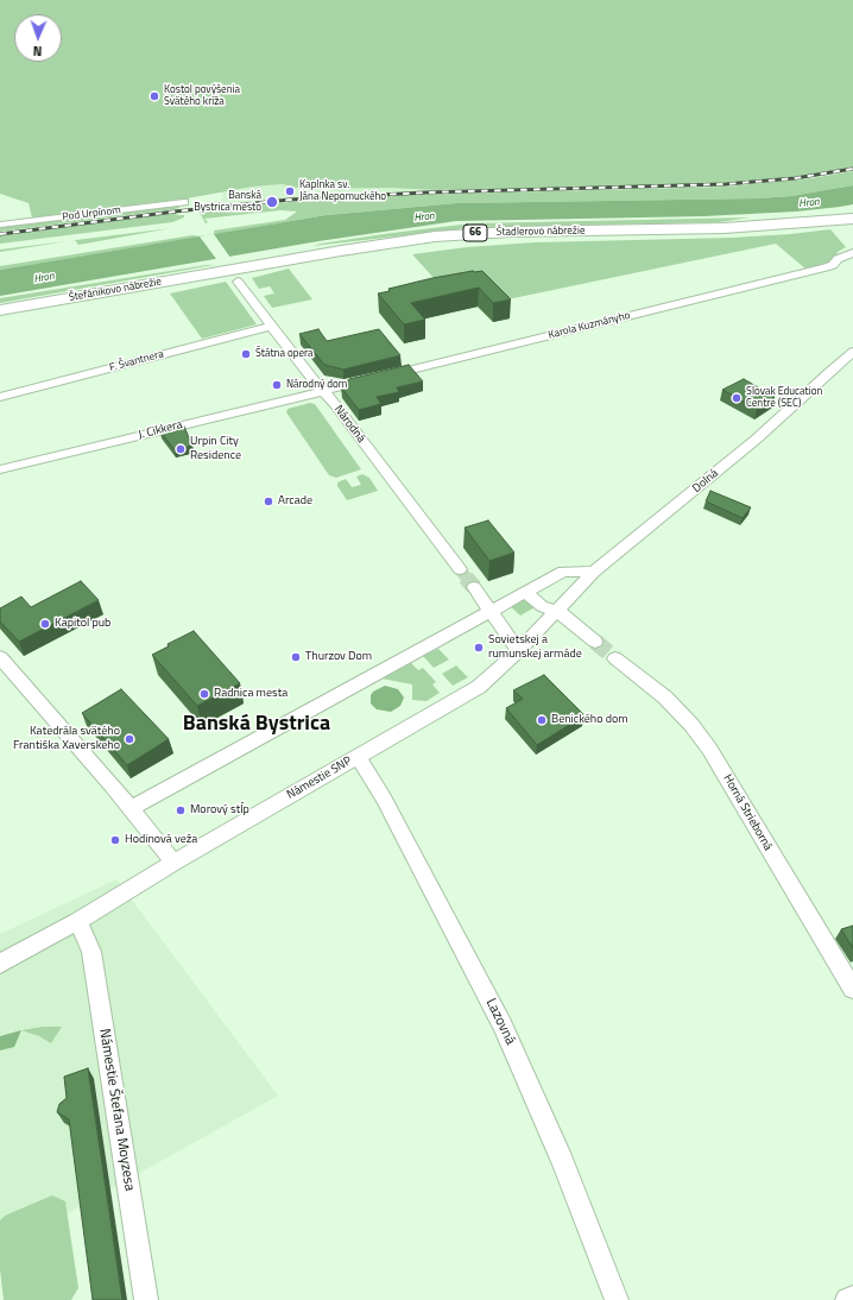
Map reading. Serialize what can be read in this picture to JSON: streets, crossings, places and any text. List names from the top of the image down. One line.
{"streets":{"main road":["Štadlerovo nábrežie","66","Štefánikovo nábrežie"],"street":["Pod Urpínom","Karola Kuzmányho","F. Švantnera","Národná","J. Cikkera","Dolná","Námestie SNP","Horná Strieborná","Lazovná","Námestie Štefana Moyzesa"]},"crossings":[["Štadlerovo nábrežie","Štefánikovo nábrežie"],["Štadlerovo nábrežie","Národná"],["Štefánikovo nábrežie","Národná"],["Karola Kuzmányho","Národná"],["Karola Kuzmányho","J. Cikkera"],["F. Švantnera","Národná"],["Národná","J. Cikkera"],["Dolná","Námestie SNP"],["Námestie SNP","Lazovná"]],"districts":["Banská Bystrica"],"water":["Hron"],"places":["Kostol povýšenia Svätého kríža","Kaplnka sv. Jána Nepomuckého","Banská Bystrica mesto","Štátna opera","Národný dom","Slovak Education Centre (SEC)","Urpin City Residence","Arcade","Kapitol pub","Sovietskej a rumunskej armáde","Thurzov Dom","Radnica mesta","Benického dom","Katedrála svätého Františka Xaverskeho","Morový stĺp","Hodinová veža"],"north":"bottom"}
